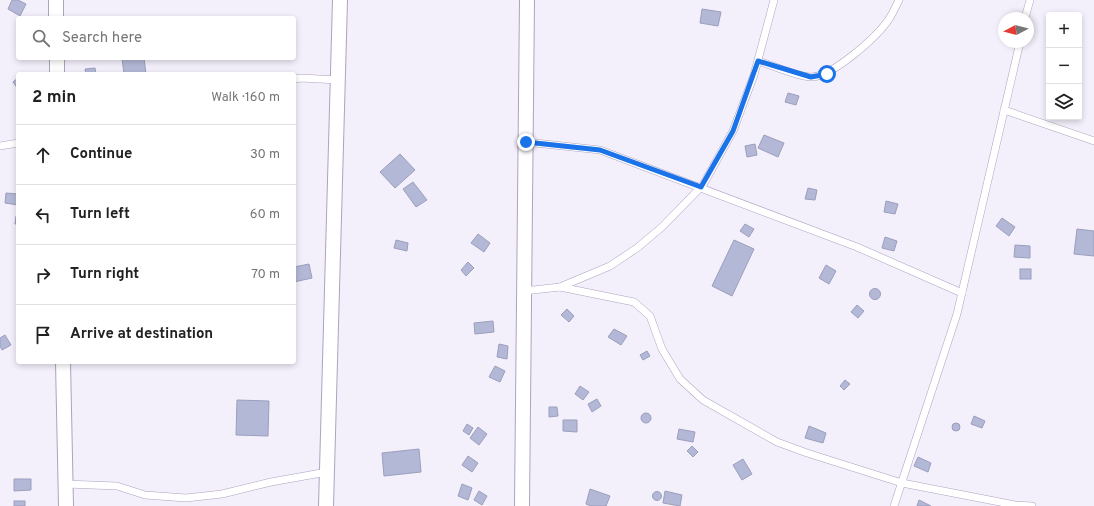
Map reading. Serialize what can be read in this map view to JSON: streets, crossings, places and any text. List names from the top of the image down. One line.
{"north":"left","page":{"map_buttons":["+","−"],"search":"Search here","heading":["2 min","Walk · 160 m"],"list":[["Continue","30 m"],["Turn left","60 m"],["Turn right","70 m"],"Arrive at destination"]}}
